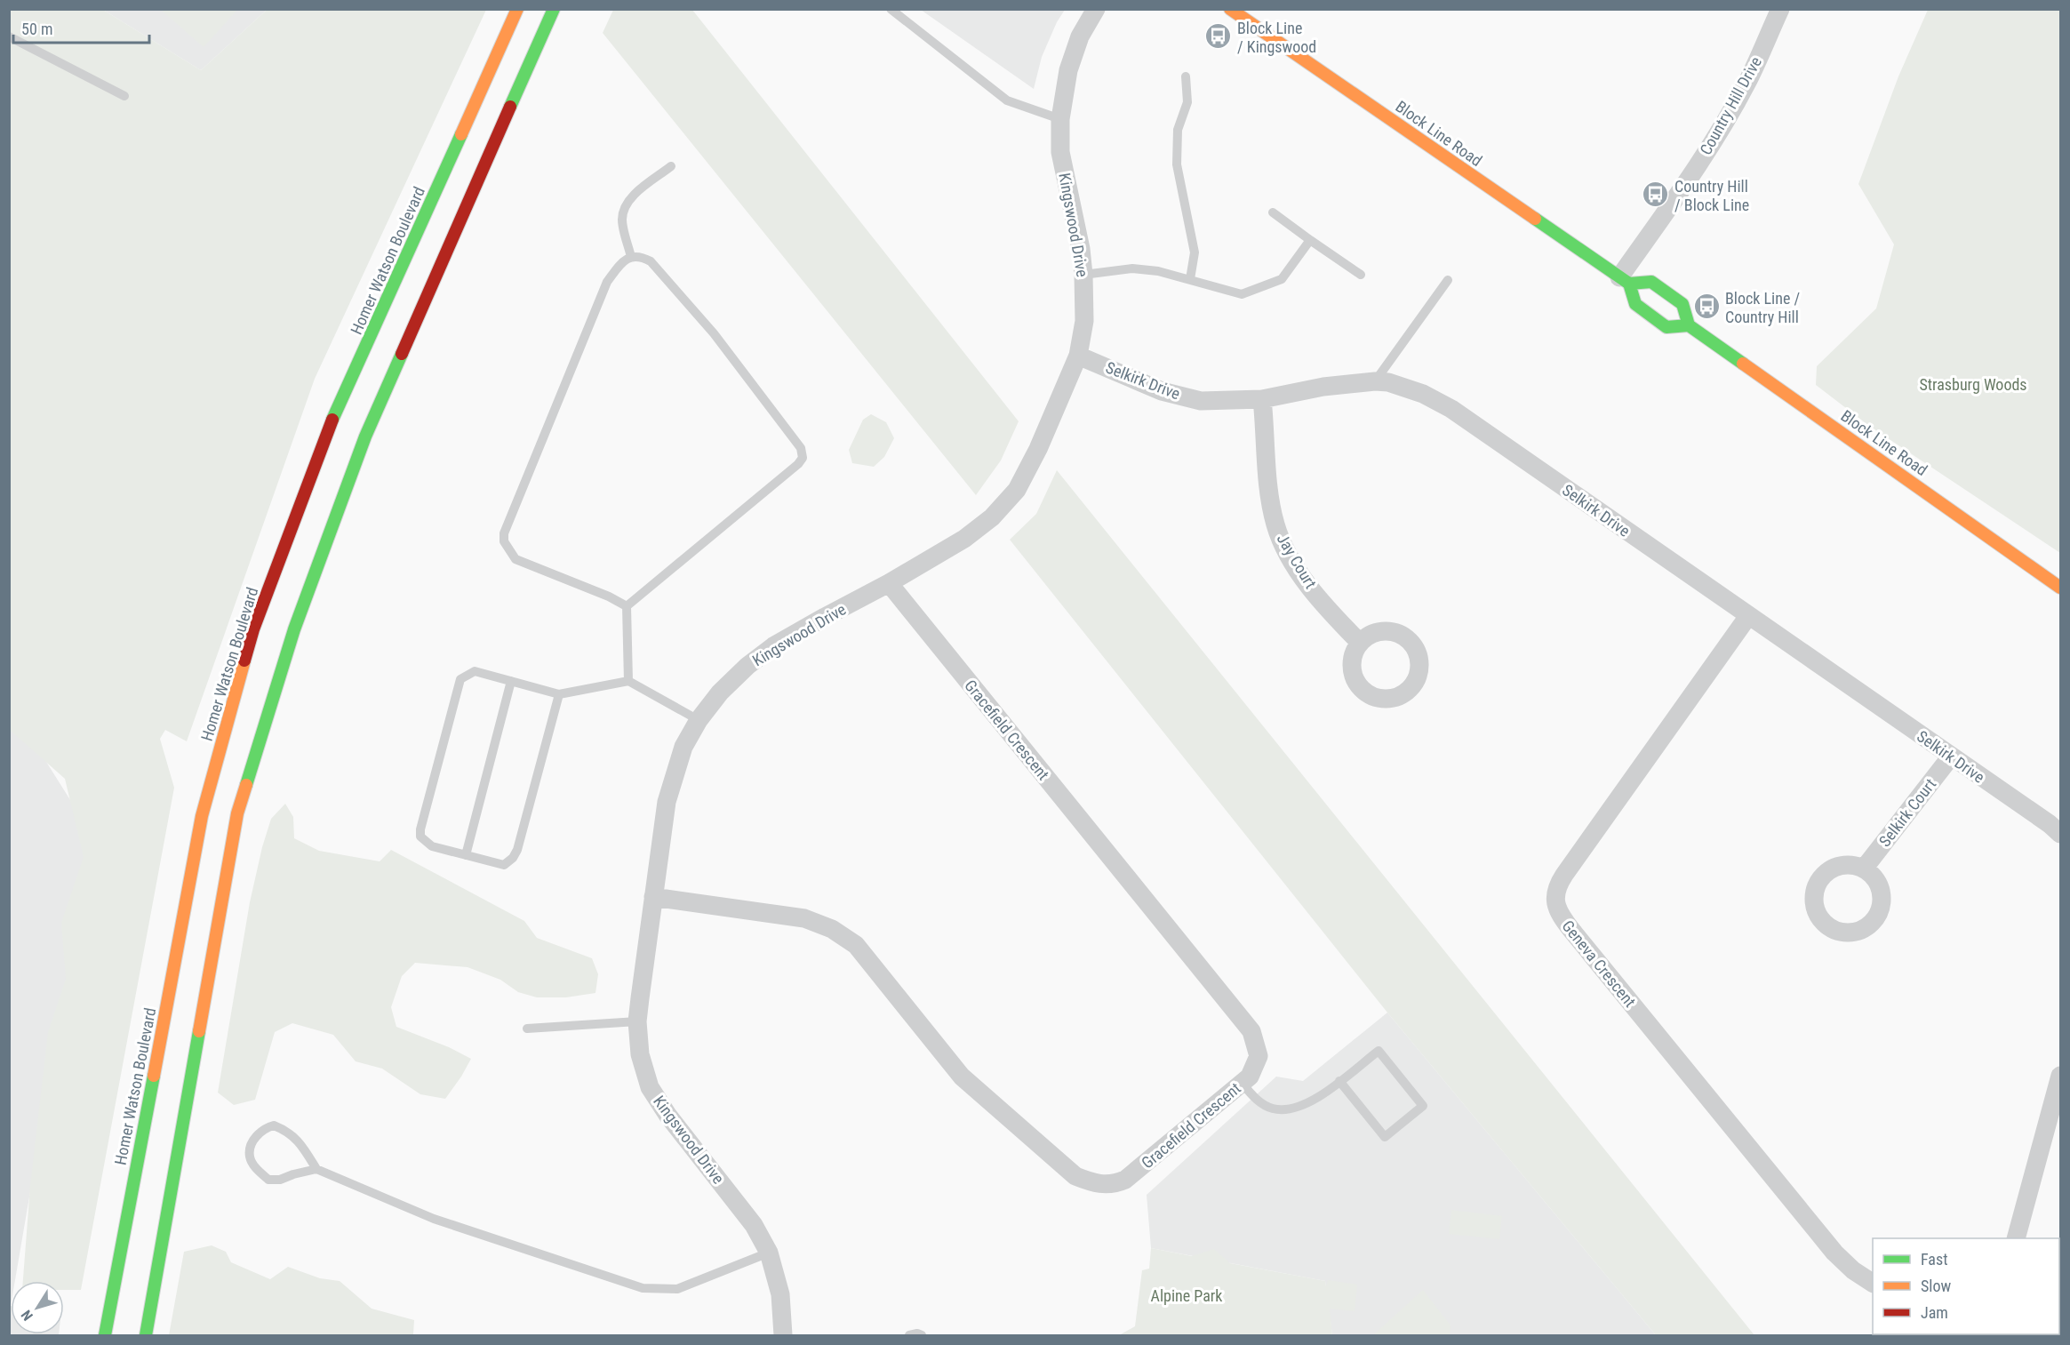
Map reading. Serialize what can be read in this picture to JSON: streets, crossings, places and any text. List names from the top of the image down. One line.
{"streets":{"main road":["Block Line Road","Homer Watson Boulevard"],"street":["Country Hill Drive","Kingswood Drive","Selkirk Drive","Jay Court","Gracefield Crescent","Selkirk Court","Geneva Crescent"]},"crossings":[["Country Hill Drive","Block Line Road"],["Kingswood Drive","Selkirk Drive"],["Kingswood Drive","Gracefield Crescent"],["Selkirk Drive","Jay Court"],["Selkirk Drive","Selkirk Court"],["Selkirk Drive","Geneva Crescent"]],"parks":["Strasburg Woods","Alpine Park"],"places":{"bus stop":["Block Line / Kingswood","Country Hill / Block Line","Block Line / Country Hill"]},"legend":["Fast","Slow","Jam"],"scale_bar":"50 m","north":"bottom left"}
